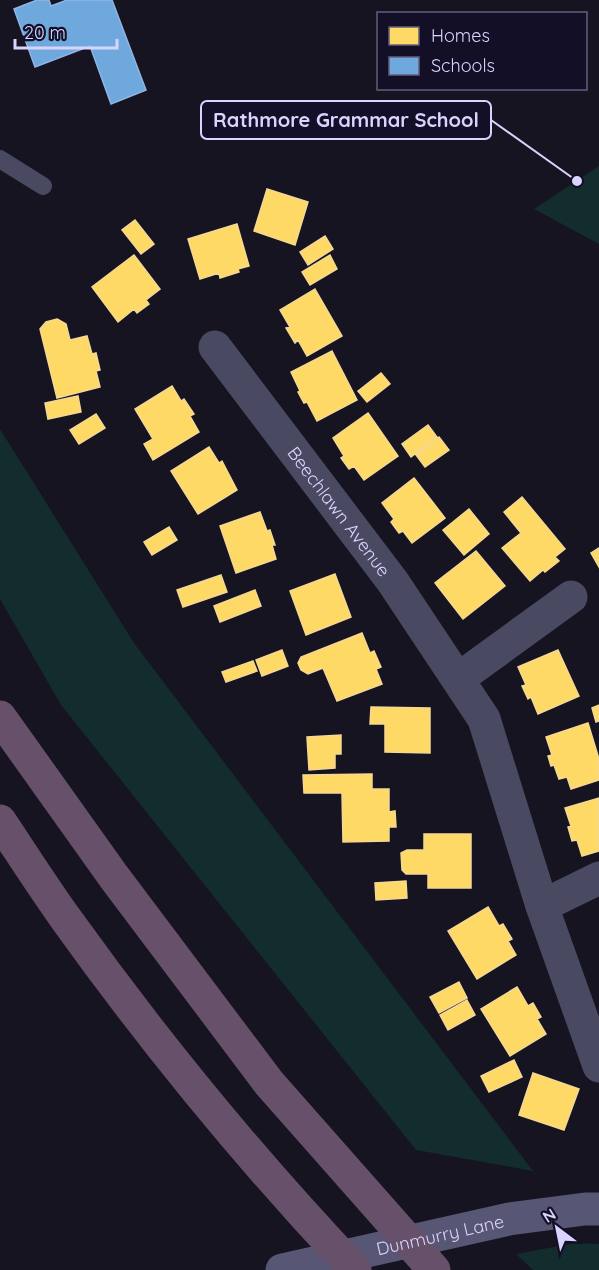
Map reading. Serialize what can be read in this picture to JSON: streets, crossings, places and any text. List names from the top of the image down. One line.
{"streets":{"street":["Beechlawn Avenue","Dunmurry Lane"]},"places":["Rathmore Grammar School"],"legend":["Homes","Schools"],"scale_bar":"20 m","north":"top left"}
